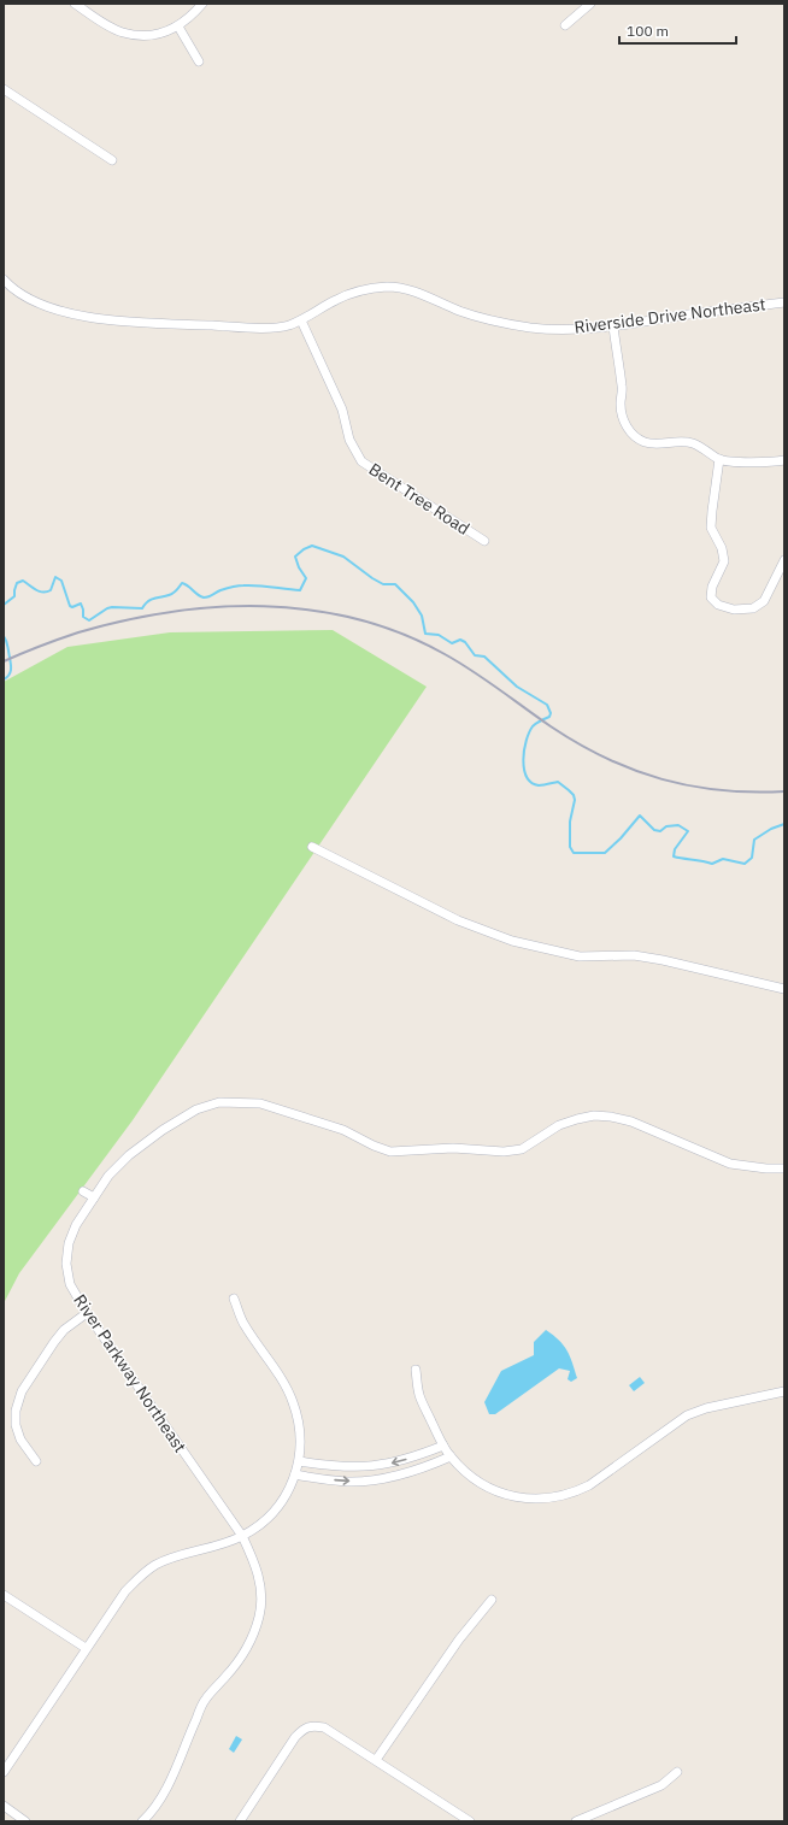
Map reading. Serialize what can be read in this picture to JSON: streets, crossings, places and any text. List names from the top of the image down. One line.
{"streets":{"street":["Riverside Drive Northeast","Bent Tree Road","River Parkway Northeast"]},"crossings":[["Riverside Drive Northeast","Bent Tree Road"]],"scale_bar":"100 m"}
